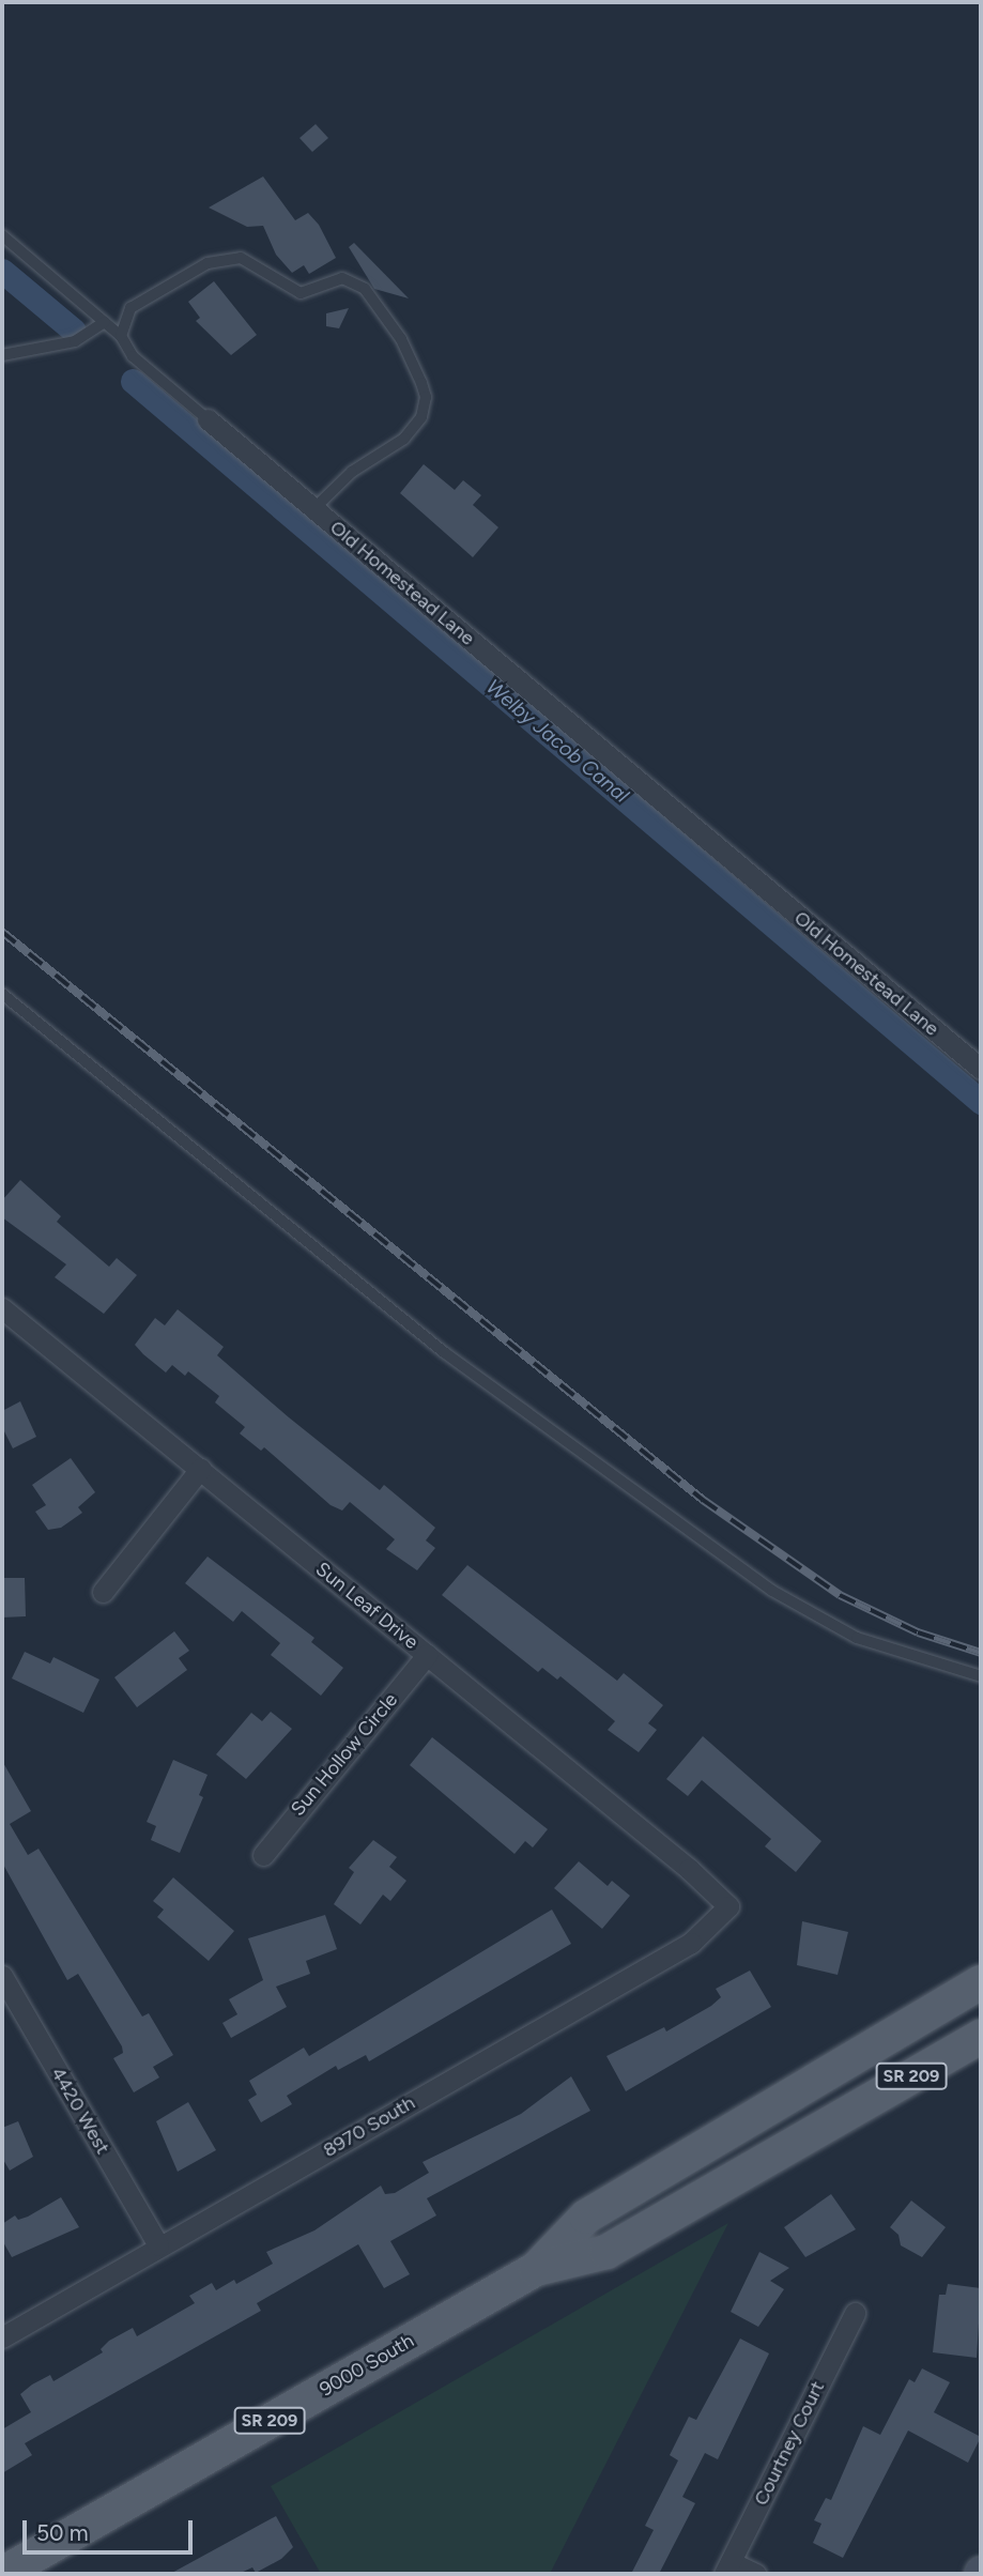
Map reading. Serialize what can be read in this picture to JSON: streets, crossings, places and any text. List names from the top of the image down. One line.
{"streets":{"main road":["SR 209","9000 South"],"street":["Old Homestead Lane","Sun Leaf Drive","Sun Hollow Circle","4420 West","8970 South","Courtney Court"]},"crossings":[["Sun Leaf Drive","Sun Hollow Circle"],["Sun Leaf Drive","8970 South"],["4420 West","8970 South"]],"water":["Welby Jacob Canal"],"scale_bar":"50 m"}
